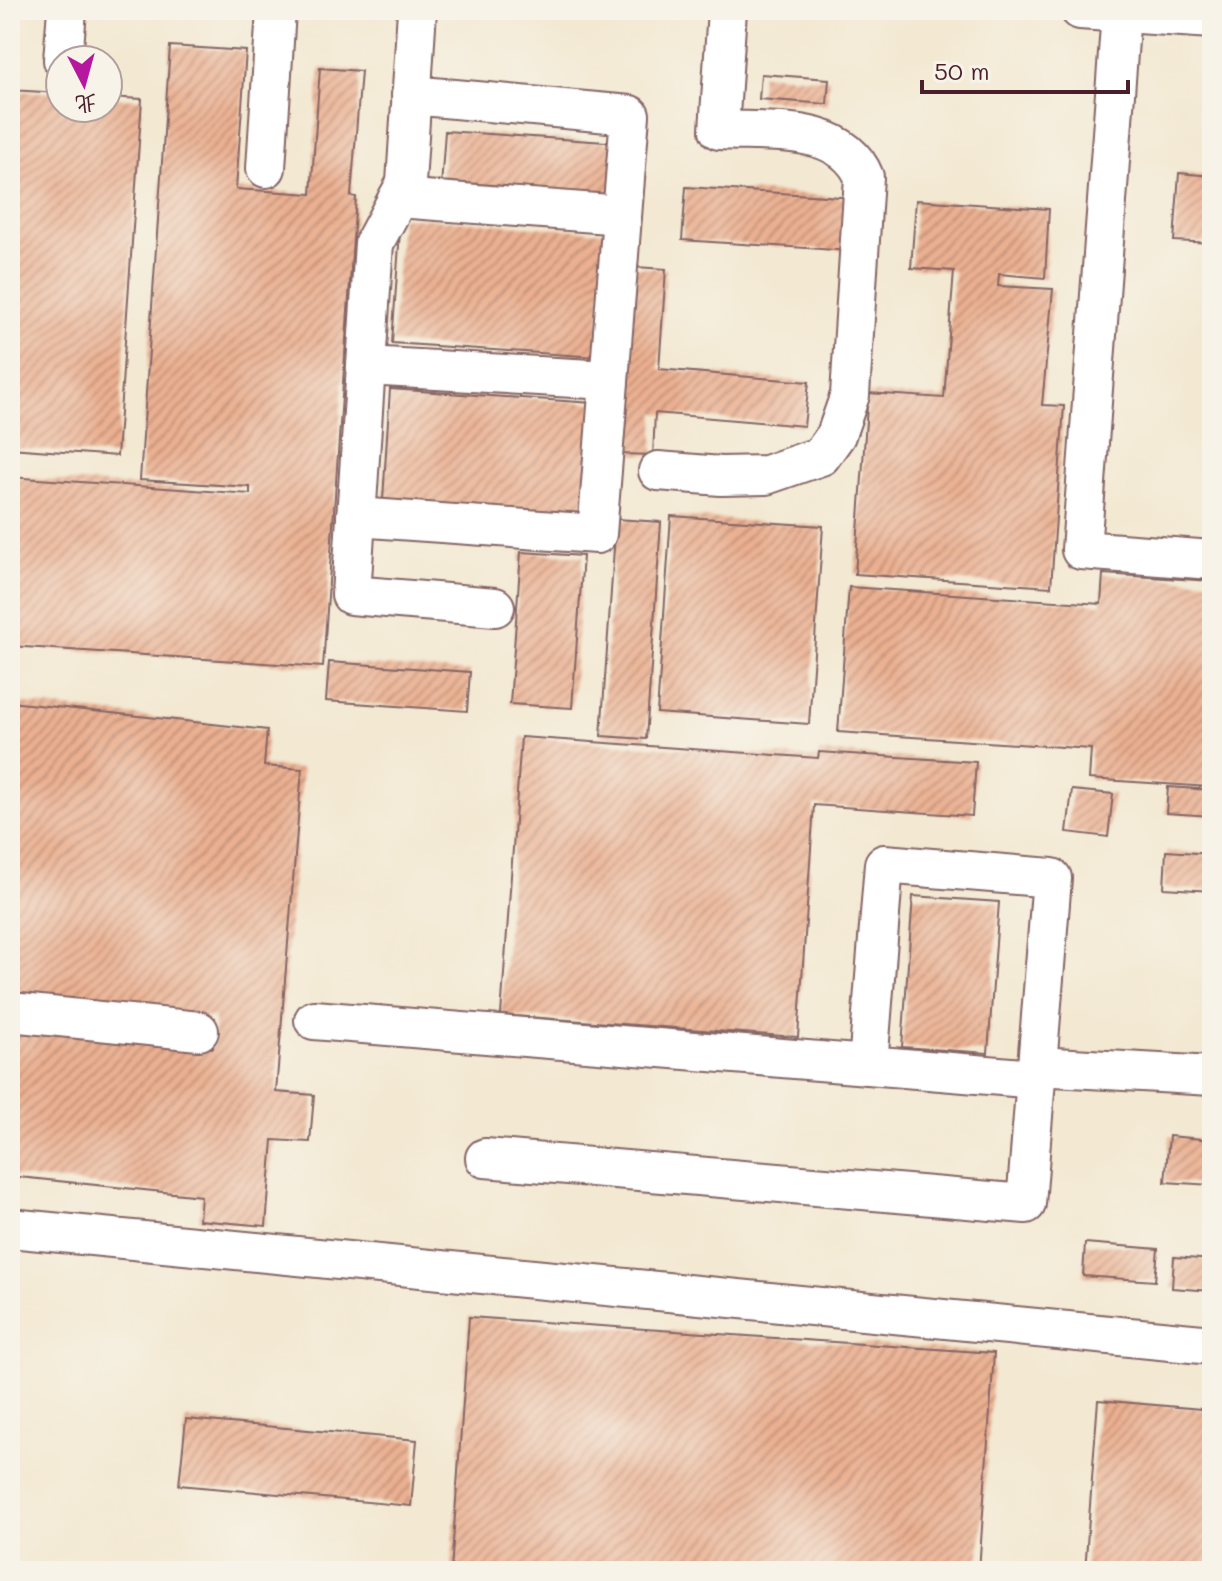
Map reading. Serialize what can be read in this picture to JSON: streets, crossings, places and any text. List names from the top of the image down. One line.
{"scale_bar":"50 m","north":"bottom"}
